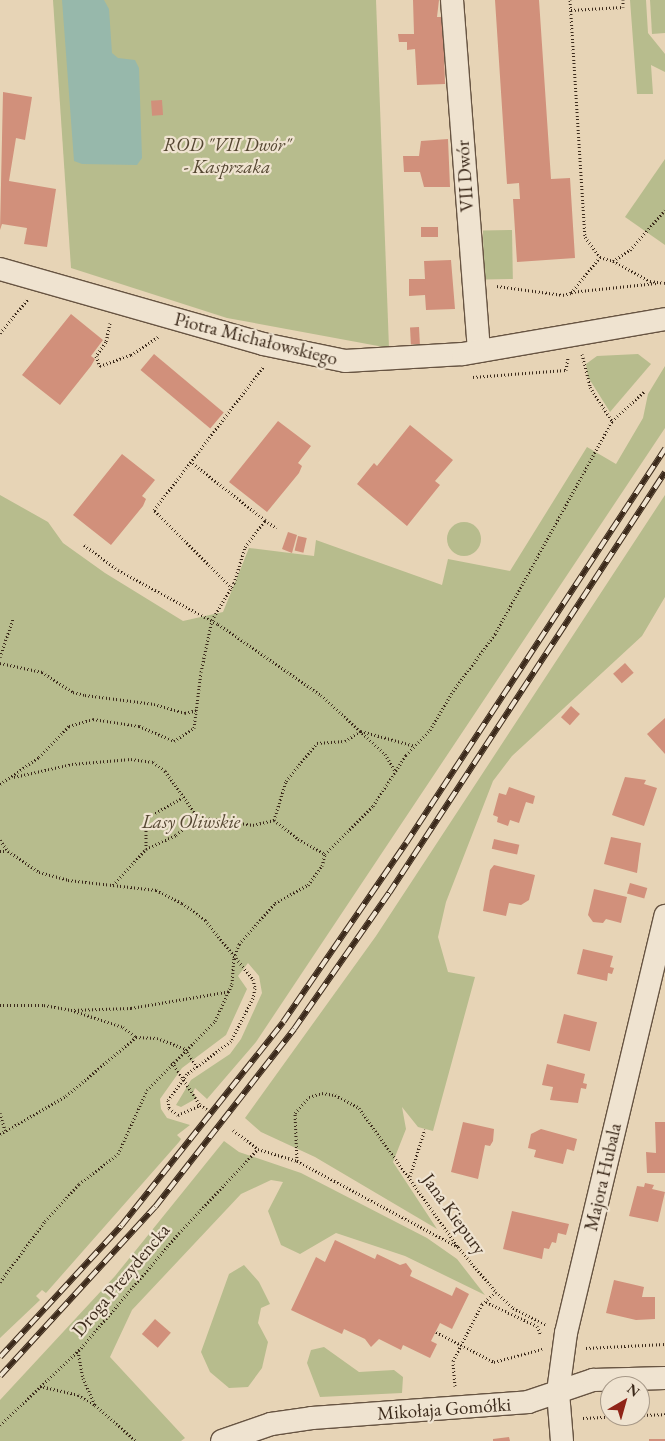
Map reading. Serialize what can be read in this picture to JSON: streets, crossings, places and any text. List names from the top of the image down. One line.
{"streets":{"street":["VII Dwór","Piotra Michałowskiego","Majora Hubala","Mikołaja Gomółki"],"path":["Jana Kiepury","Droga Prezydencka"]},"crossings":[["VII Dwór","Piotra Michałowskiego"],["Majora Hubala","Jana Kiepury"],["Majora Hubala","Mikołaja Gomółki"]],"parks":["ROD \"VII Dwór\" - Kasprzaka","Lasy Oliwskie"],"north":"top right"}
